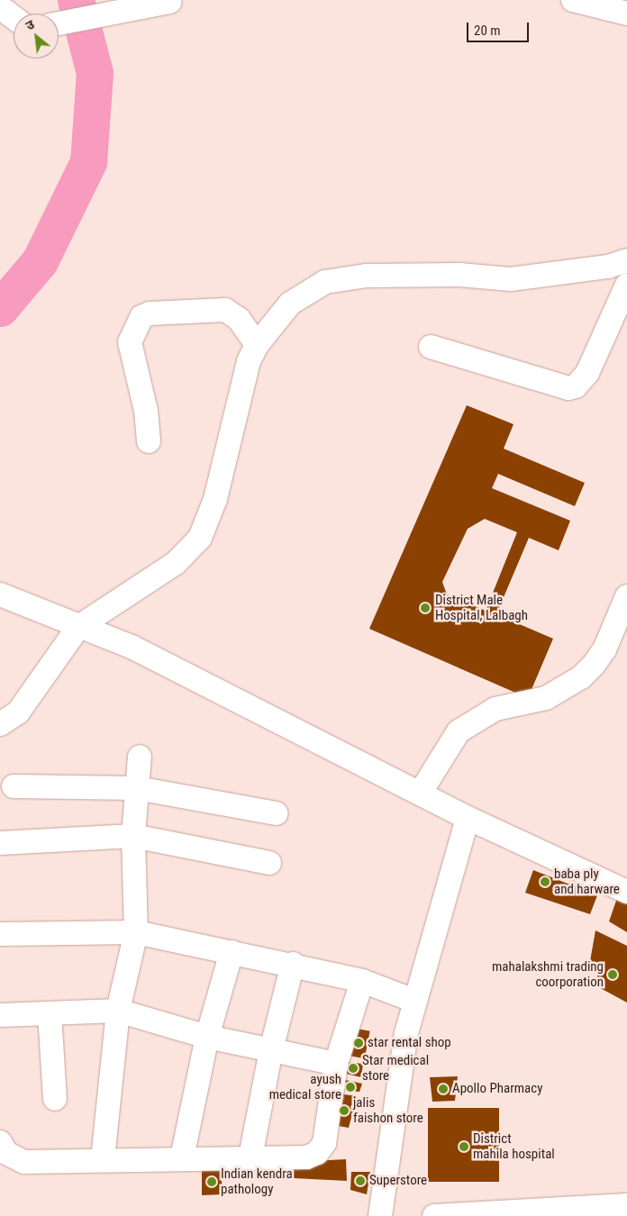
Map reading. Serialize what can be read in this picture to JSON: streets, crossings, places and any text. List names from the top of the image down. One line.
{"places":["District Male Hospital, Lalbagh","baba ply and harware","mahalakshmi trading coorporation","star rental shop","Star medical store","ayush medical store","Apollo Pharmacy","jalis faishon store","District mahila hospital","Superstore","Indian kendra pathology"],"scale_bar":"20 m","north":"top left"}
